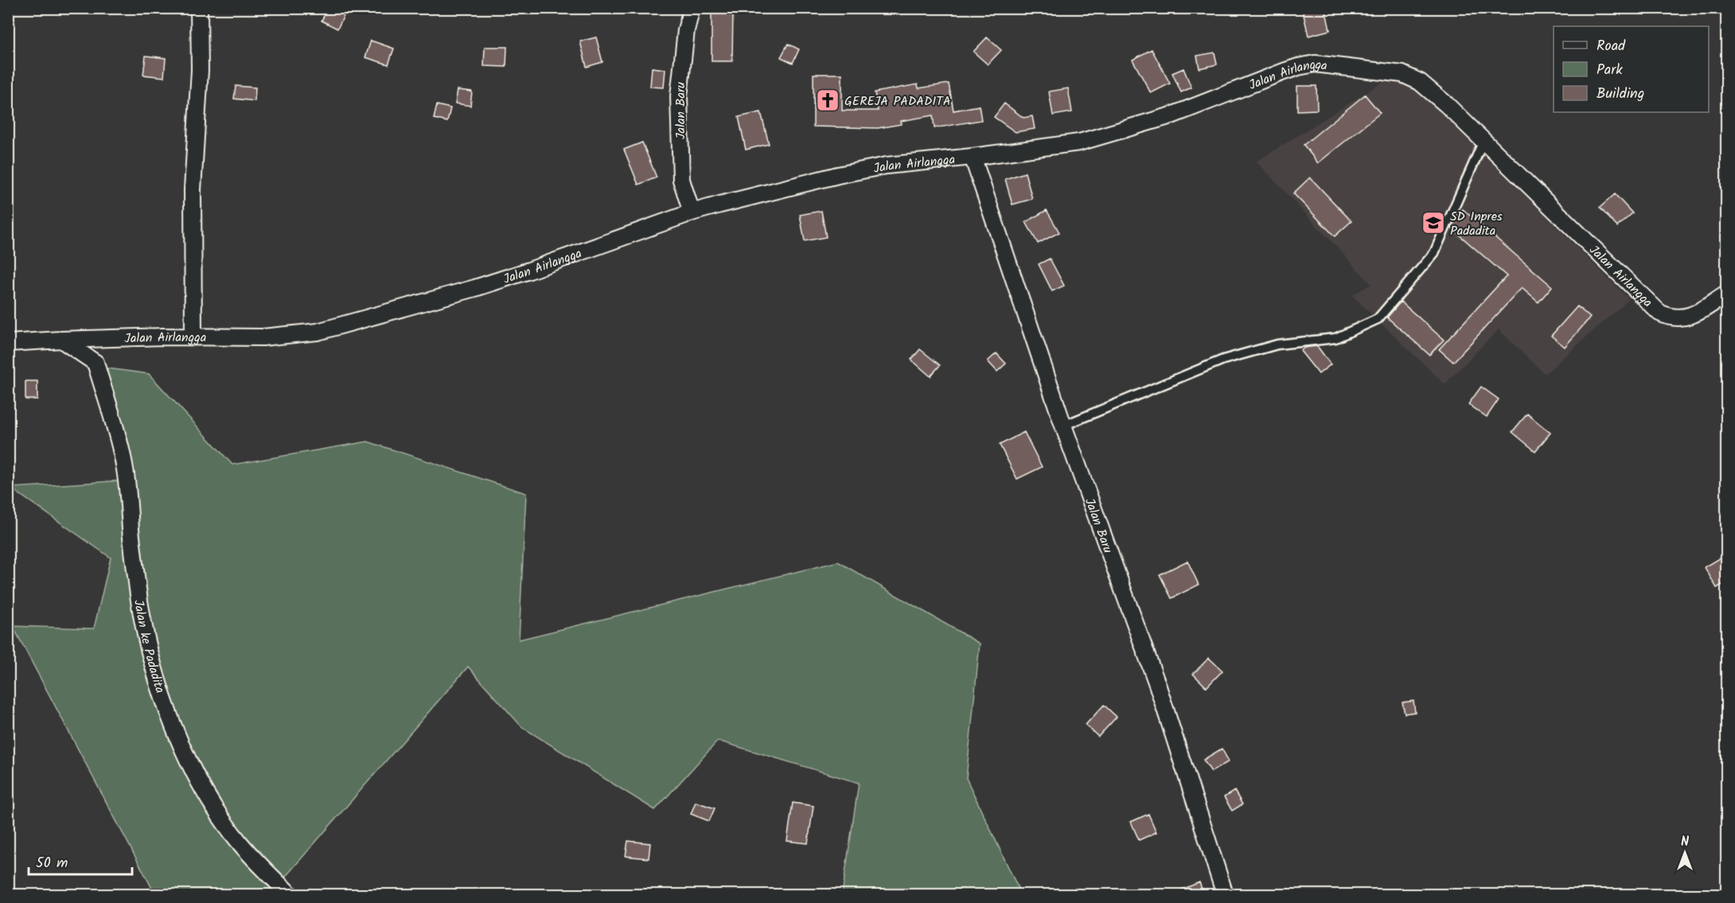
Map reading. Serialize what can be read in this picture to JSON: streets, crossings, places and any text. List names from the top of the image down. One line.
{"streets":{"street":["Jalan Airlangga","Jalan Baru","Jalan ke Padadita"]},"crossings":[["Jalan Airlangga","Jalan Baru"]],"places":{"church":["GEREJA PADADITA"],"school or university":["SD Inpres Padadita"]},"legend":["Road","Park","Building"],"scale_bar":"50 m","north":"top"}
